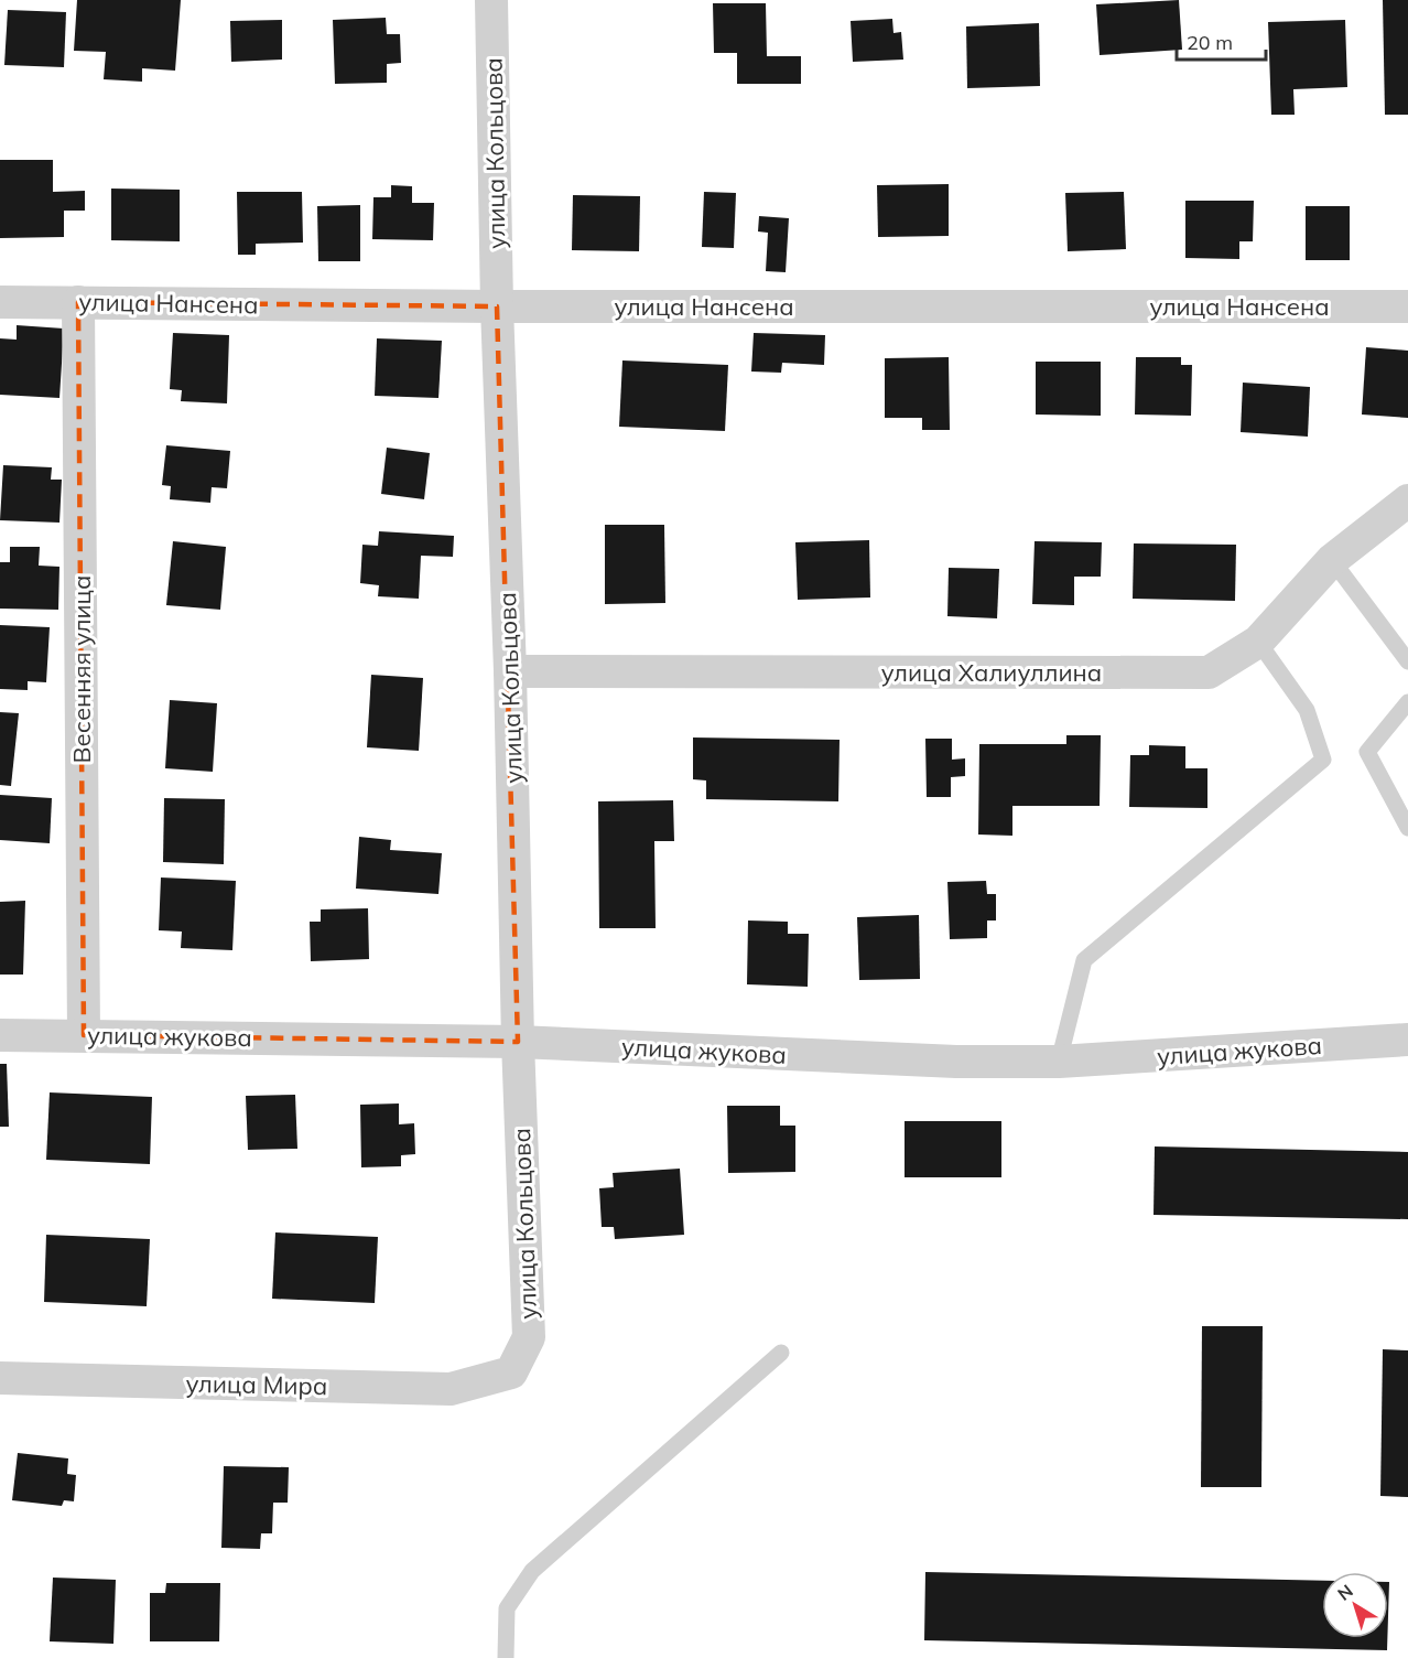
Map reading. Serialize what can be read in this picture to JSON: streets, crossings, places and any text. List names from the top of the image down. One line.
{"streets":{"street":["улица Кольцова","улица Нансена","Весенняя улица","улица Халиуллина","улица жукова","улица Мира"]},"crossings":[["улица Кольцова","улица Нансена"],["улица Кольцова","улица Халиуллина"],["улица Кольцова","улица жукова"],["улица Кольцова","улица Мира"],["улица Нансена","Весенняя улица"],["Весенняя улица","улица жукова"]],"scale_bar":"20 m","north":"top left"}
